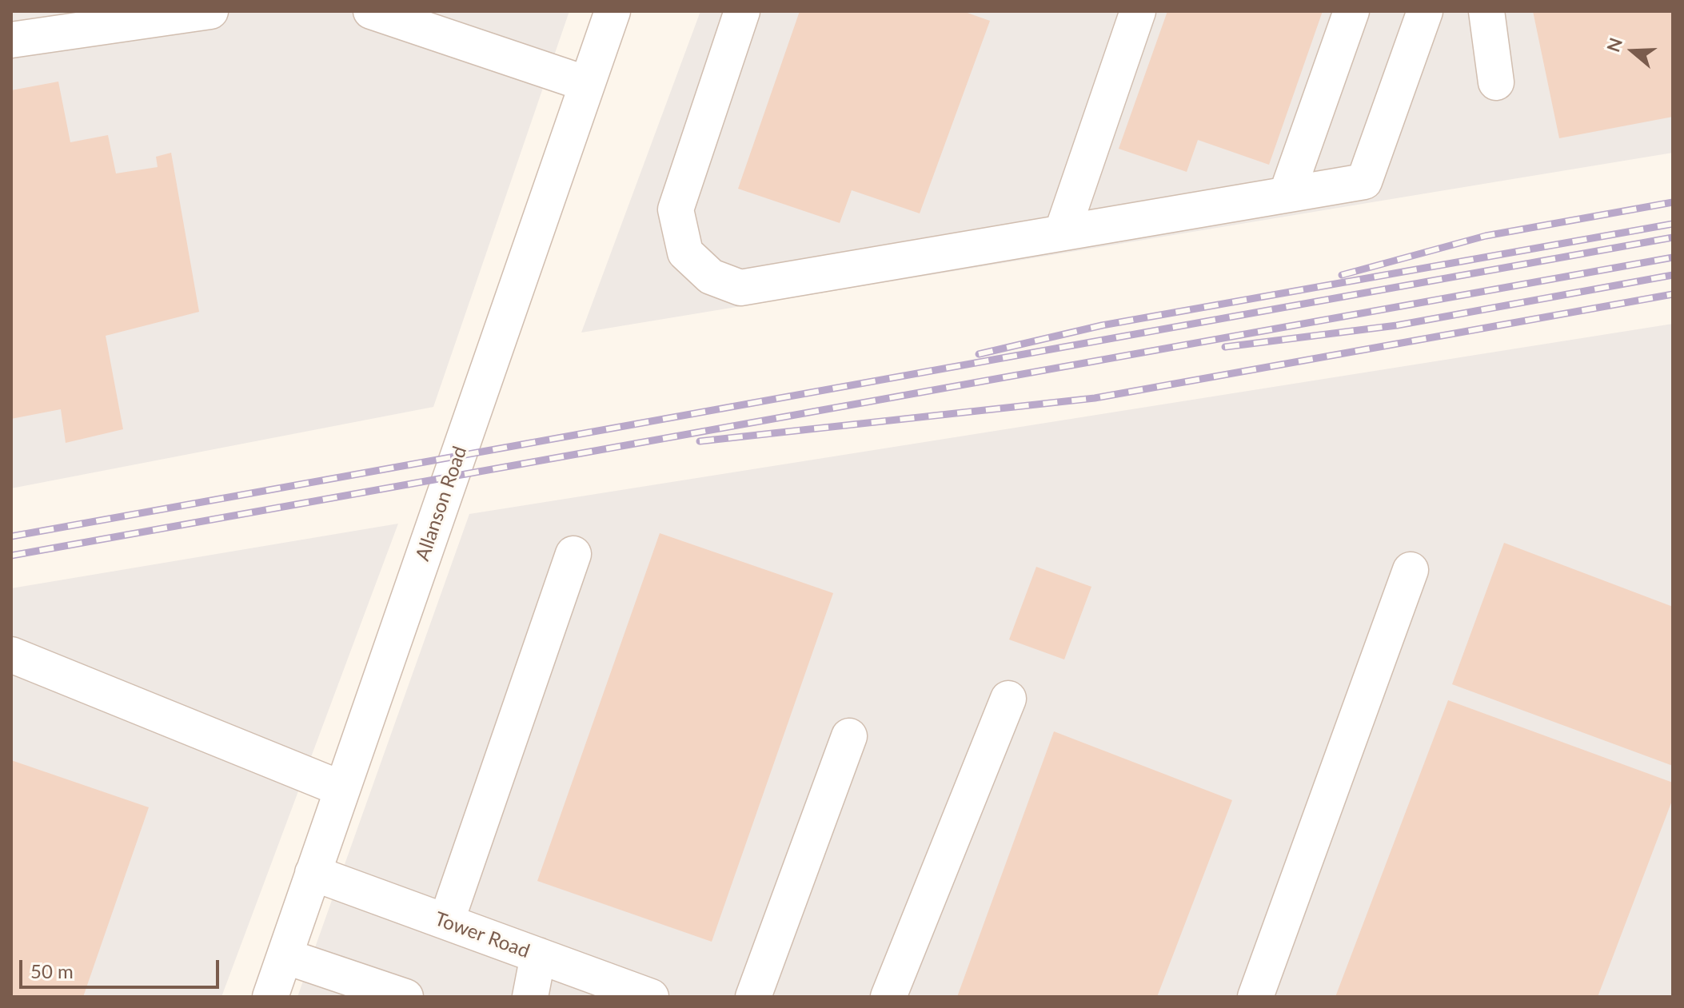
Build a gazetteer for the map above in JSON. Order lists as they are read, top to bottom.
{
  "streets": {
    "street": ["Allanson Road", "Tower Road"]
  },
  "crossings": [
    ["Allanson Road", "Tower Road"]
  ],
  "scale_bar": "50 m",
  "north": "left"
}
